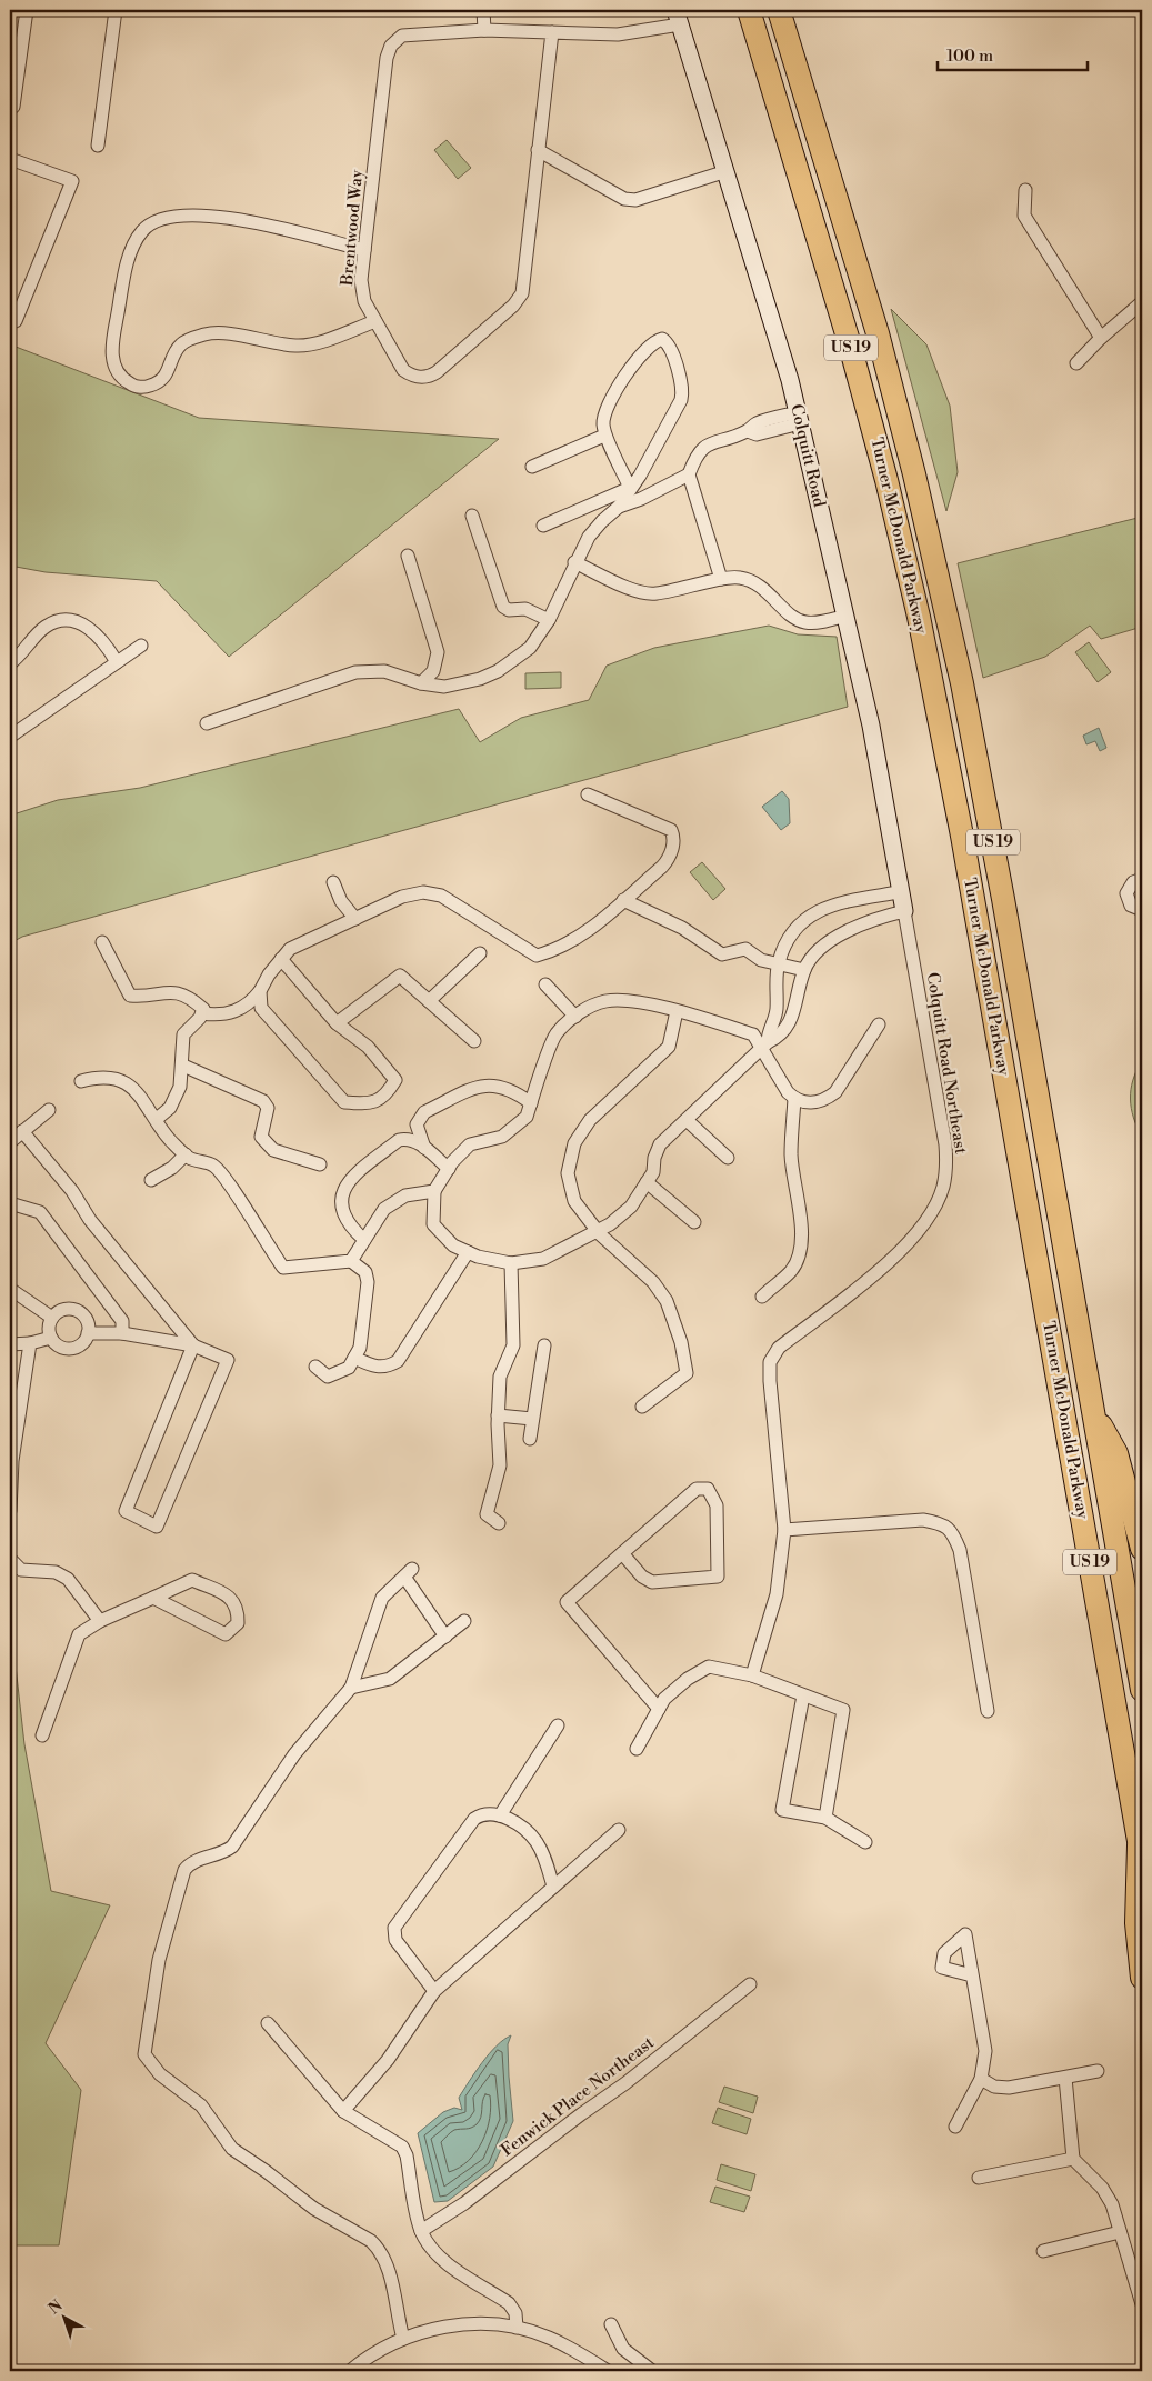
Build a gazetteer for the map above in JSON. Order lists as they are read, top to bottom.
{
  "streets": {
    "highway": ["US 19", "Turner McDonald Parkway"],
    "street": [
      "Brentwood Way",
      "Colquitt Road",
      "Colquitt Road Northeast",
      "Fenwick Place Northeast"
    ]
  },
  "crossings": [
    ["Brentwood Way", "Colquitt Road"],
    ["Colquitt Road", "Colquitt Road Northeast"]
  ],
  "scale_bar": "100 m",
  "north": "top left"
}
